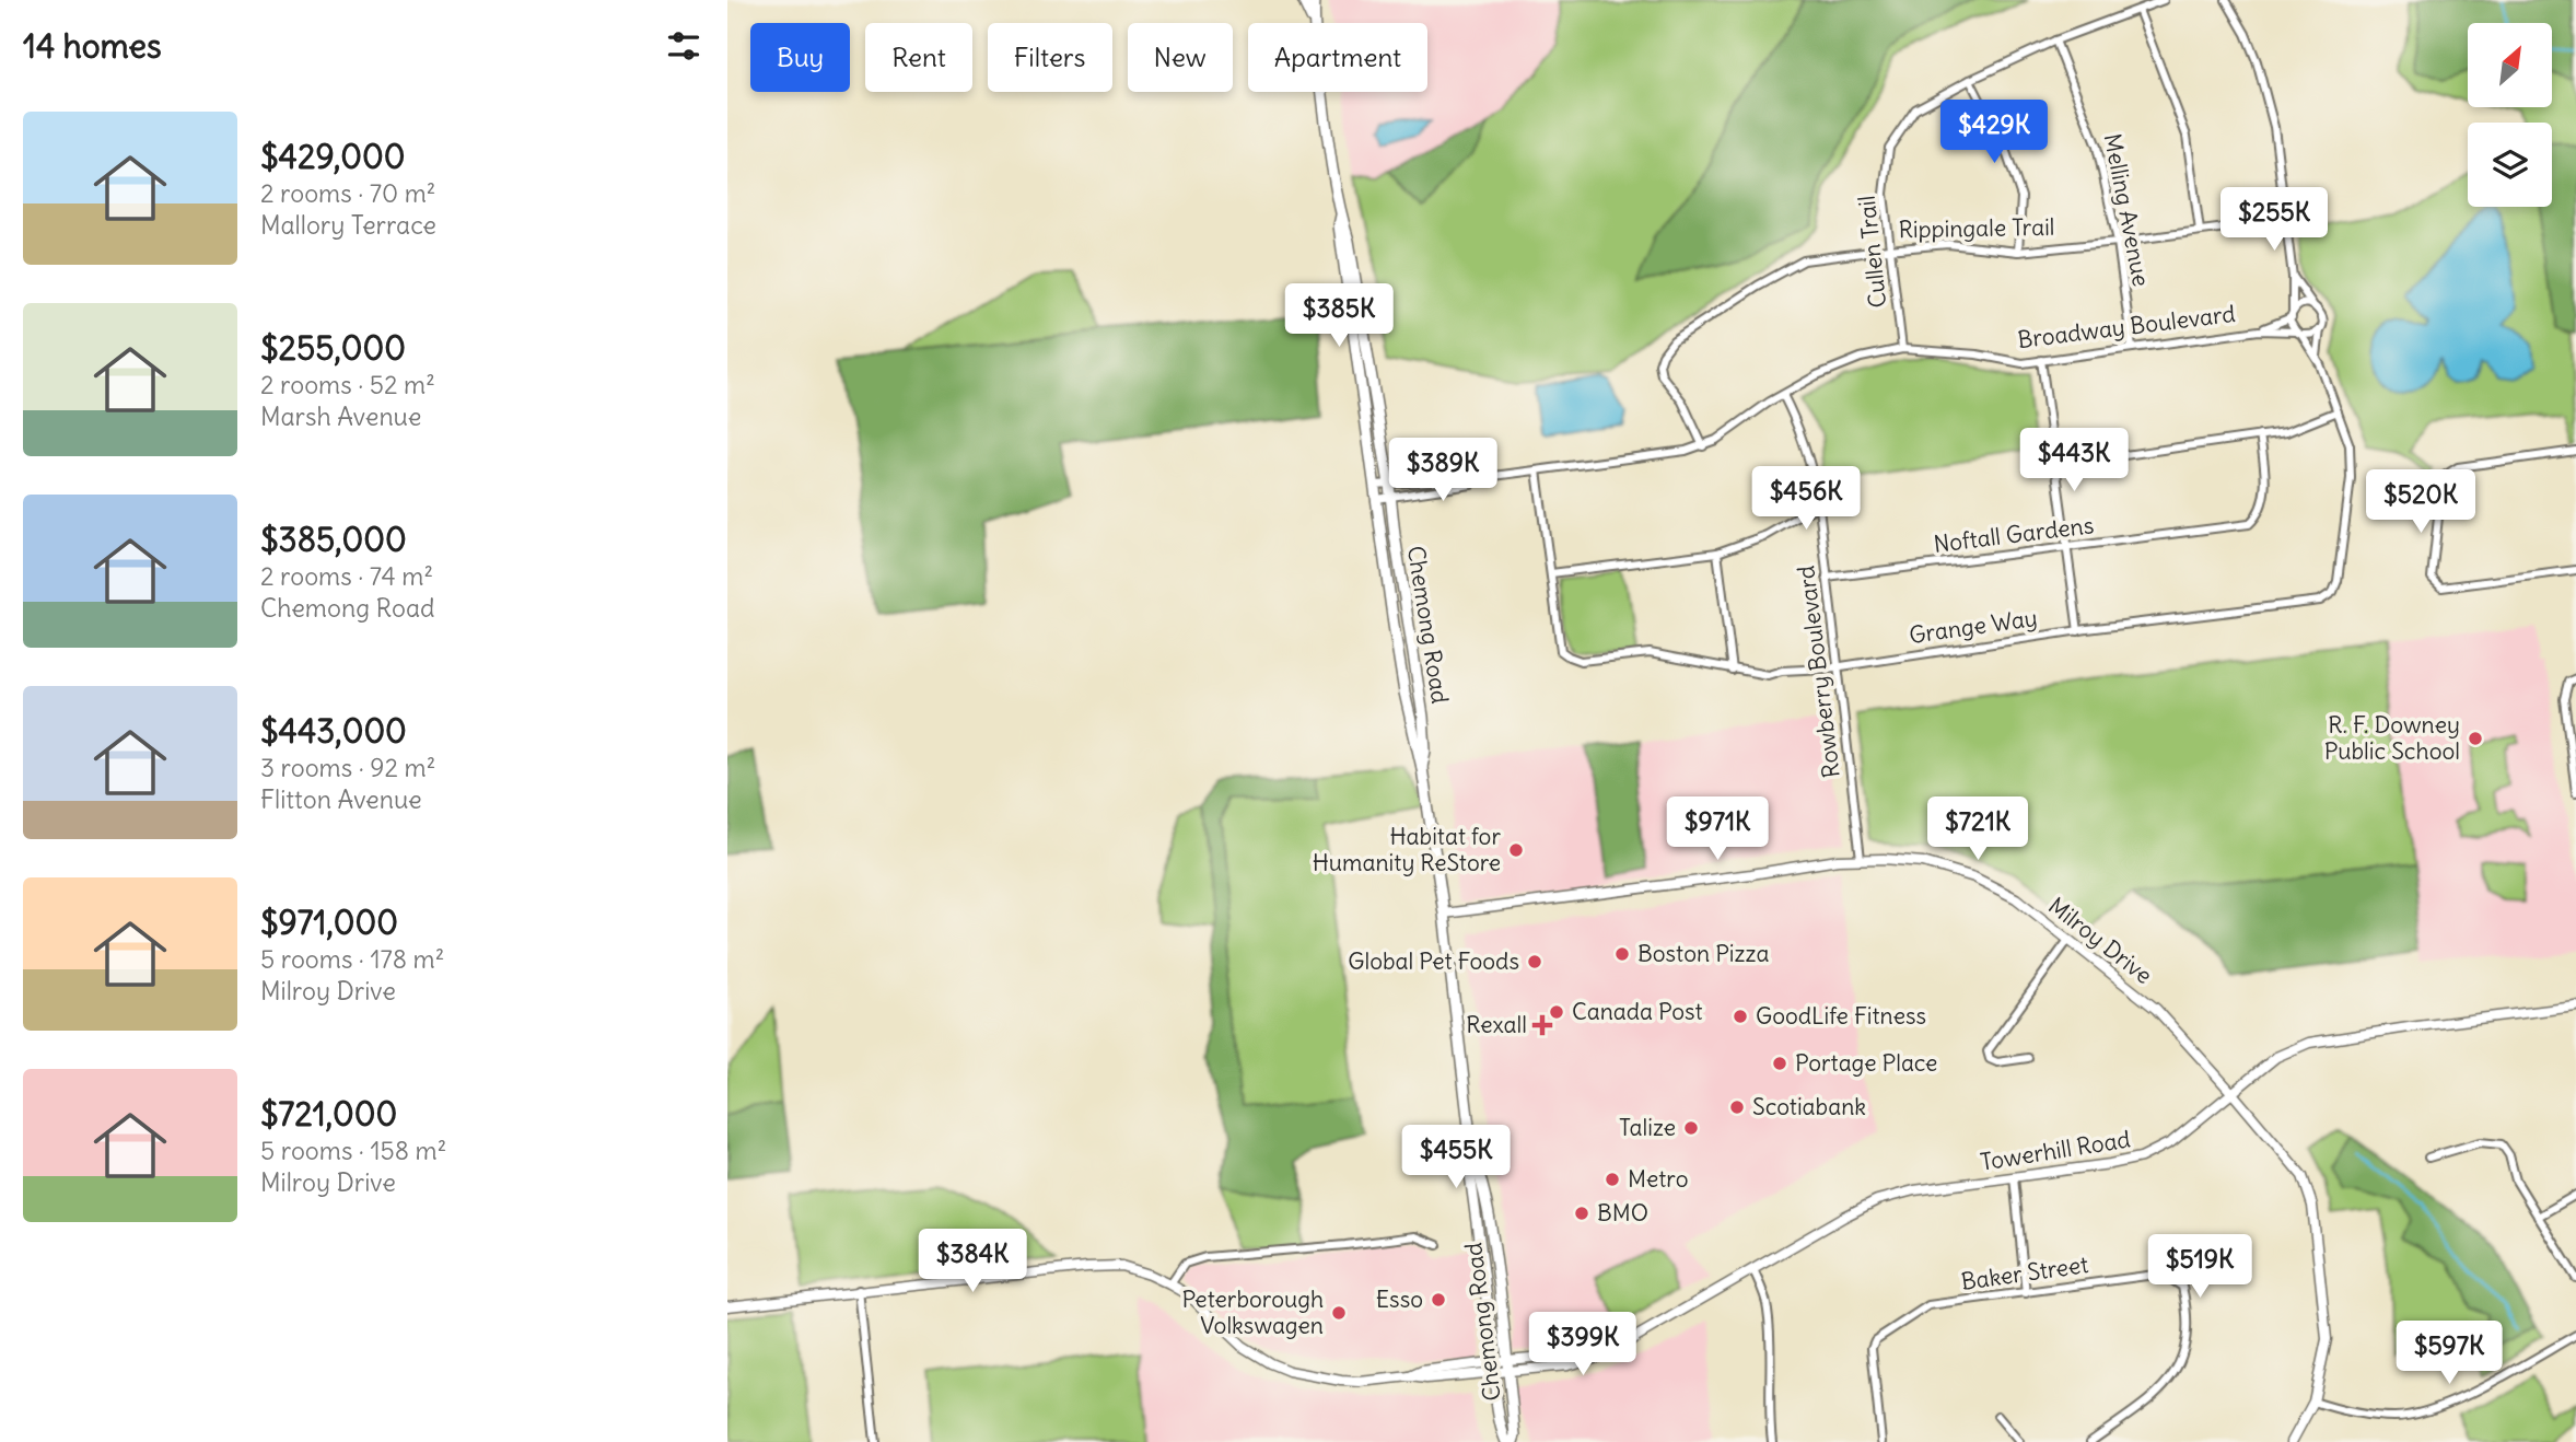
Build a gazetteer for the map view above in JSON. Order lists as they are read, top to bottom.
{
  "streets": {
    "main road": ["Chemong Road"],
    "street": [
      "Melling Avenue",
      "Rippingale Trail",
      "Cullen Trail",
      "Broadway Boulevard",
      "Noftall Gardens",
      "Grange Way",
      "Rowberry Boulevard",
      "Milroy Drive",
      "Towerhill Road",
      "Baker Street"
    ]
  },
  "crossings": [
    ["Melling Avenue", "Rippingale Trail"],
    ["Melling Avenue", "Cullen Trail"],
    ["Melling Avenue", "Broadway Boulevard"],
    ["Rippingale Trail", "Cullen Trail"],
    ["Rippingale Trail", "Broadway Boulevard"],
    ["Cullen Trail", "Broadway Boulevard"],
    ["Broadway Boulevard", "Chemong Road"],
    ["Broadway Boulevard", "Grange Way"],
    ["Broadway Boulevard", "Rowberry Boulevard"],
    ["Noftall Gardens", "Rowberry Boulevard"],
    ["Chemong Road", "Milroy Drive"],
    ["Chemong Road", "Towerhill Road"],
    ["Grange Way", "Rowberry Boulevard"],
    ["Rowberry Boulevard", "Milroy Drive"],
    ["Milroy Drive", "Towerhill Road"]
  ],
  "places": {
    "other": [
      "R. F. Downey Public School",
      "Habitat for Humanity ReStore",
      "Boston Pizza",
      "Global Pet Foods",
      "Canada Post",
      "GoodLife Fitness",
      "Portage Place",
      "Scotiabank",
      "Talize",
      "Metro",
      "BMO",
      "Esso",
      "Peterborough Volkswagen"
    ],
    "health": ["Rexall"]
  },
  "north": "top right",
  "page": {
    "heading": "14 homes",
    "chip": [
      "Buy",
      "Rent",
      "Filters",
      "New",
      "Apartment"
    ],
    "list": [
      {
        "name": "$429,000",
        "note": "2 rooms · 70 m² · Mallory Terrace"
      },
      {
        "name": "$255,000",
        "note": "2 rooms · 52 m² · Marsh Avenue"
      },
      {
        "name": "$385,000",
        "note": "2 rooms · 74 m² · Chemong Road"
      },
      {
        "name": "$443,000",
        "note": "3 rooms · 92 m² · Flitton Avenue"
      },
      {
        "name": "$971,000",
        "note": "5 rooms · 178 m² · Milroy Drive"
      },
      {
        "name": "$721,000",
        "note": "5 rooms · 158 m² · Milroy Drive"
      }
    ],
    "price": [
      "$429K",
      "$255K",
      "$385K",
      "$443K",
      "$389K",
      "$456K",
      "$520K",
      "$971K",
      "$721K",
      "$455K",
      "$384K",
      "$519K",
      "$399K",
      "$597K"
    ]
  }
}
